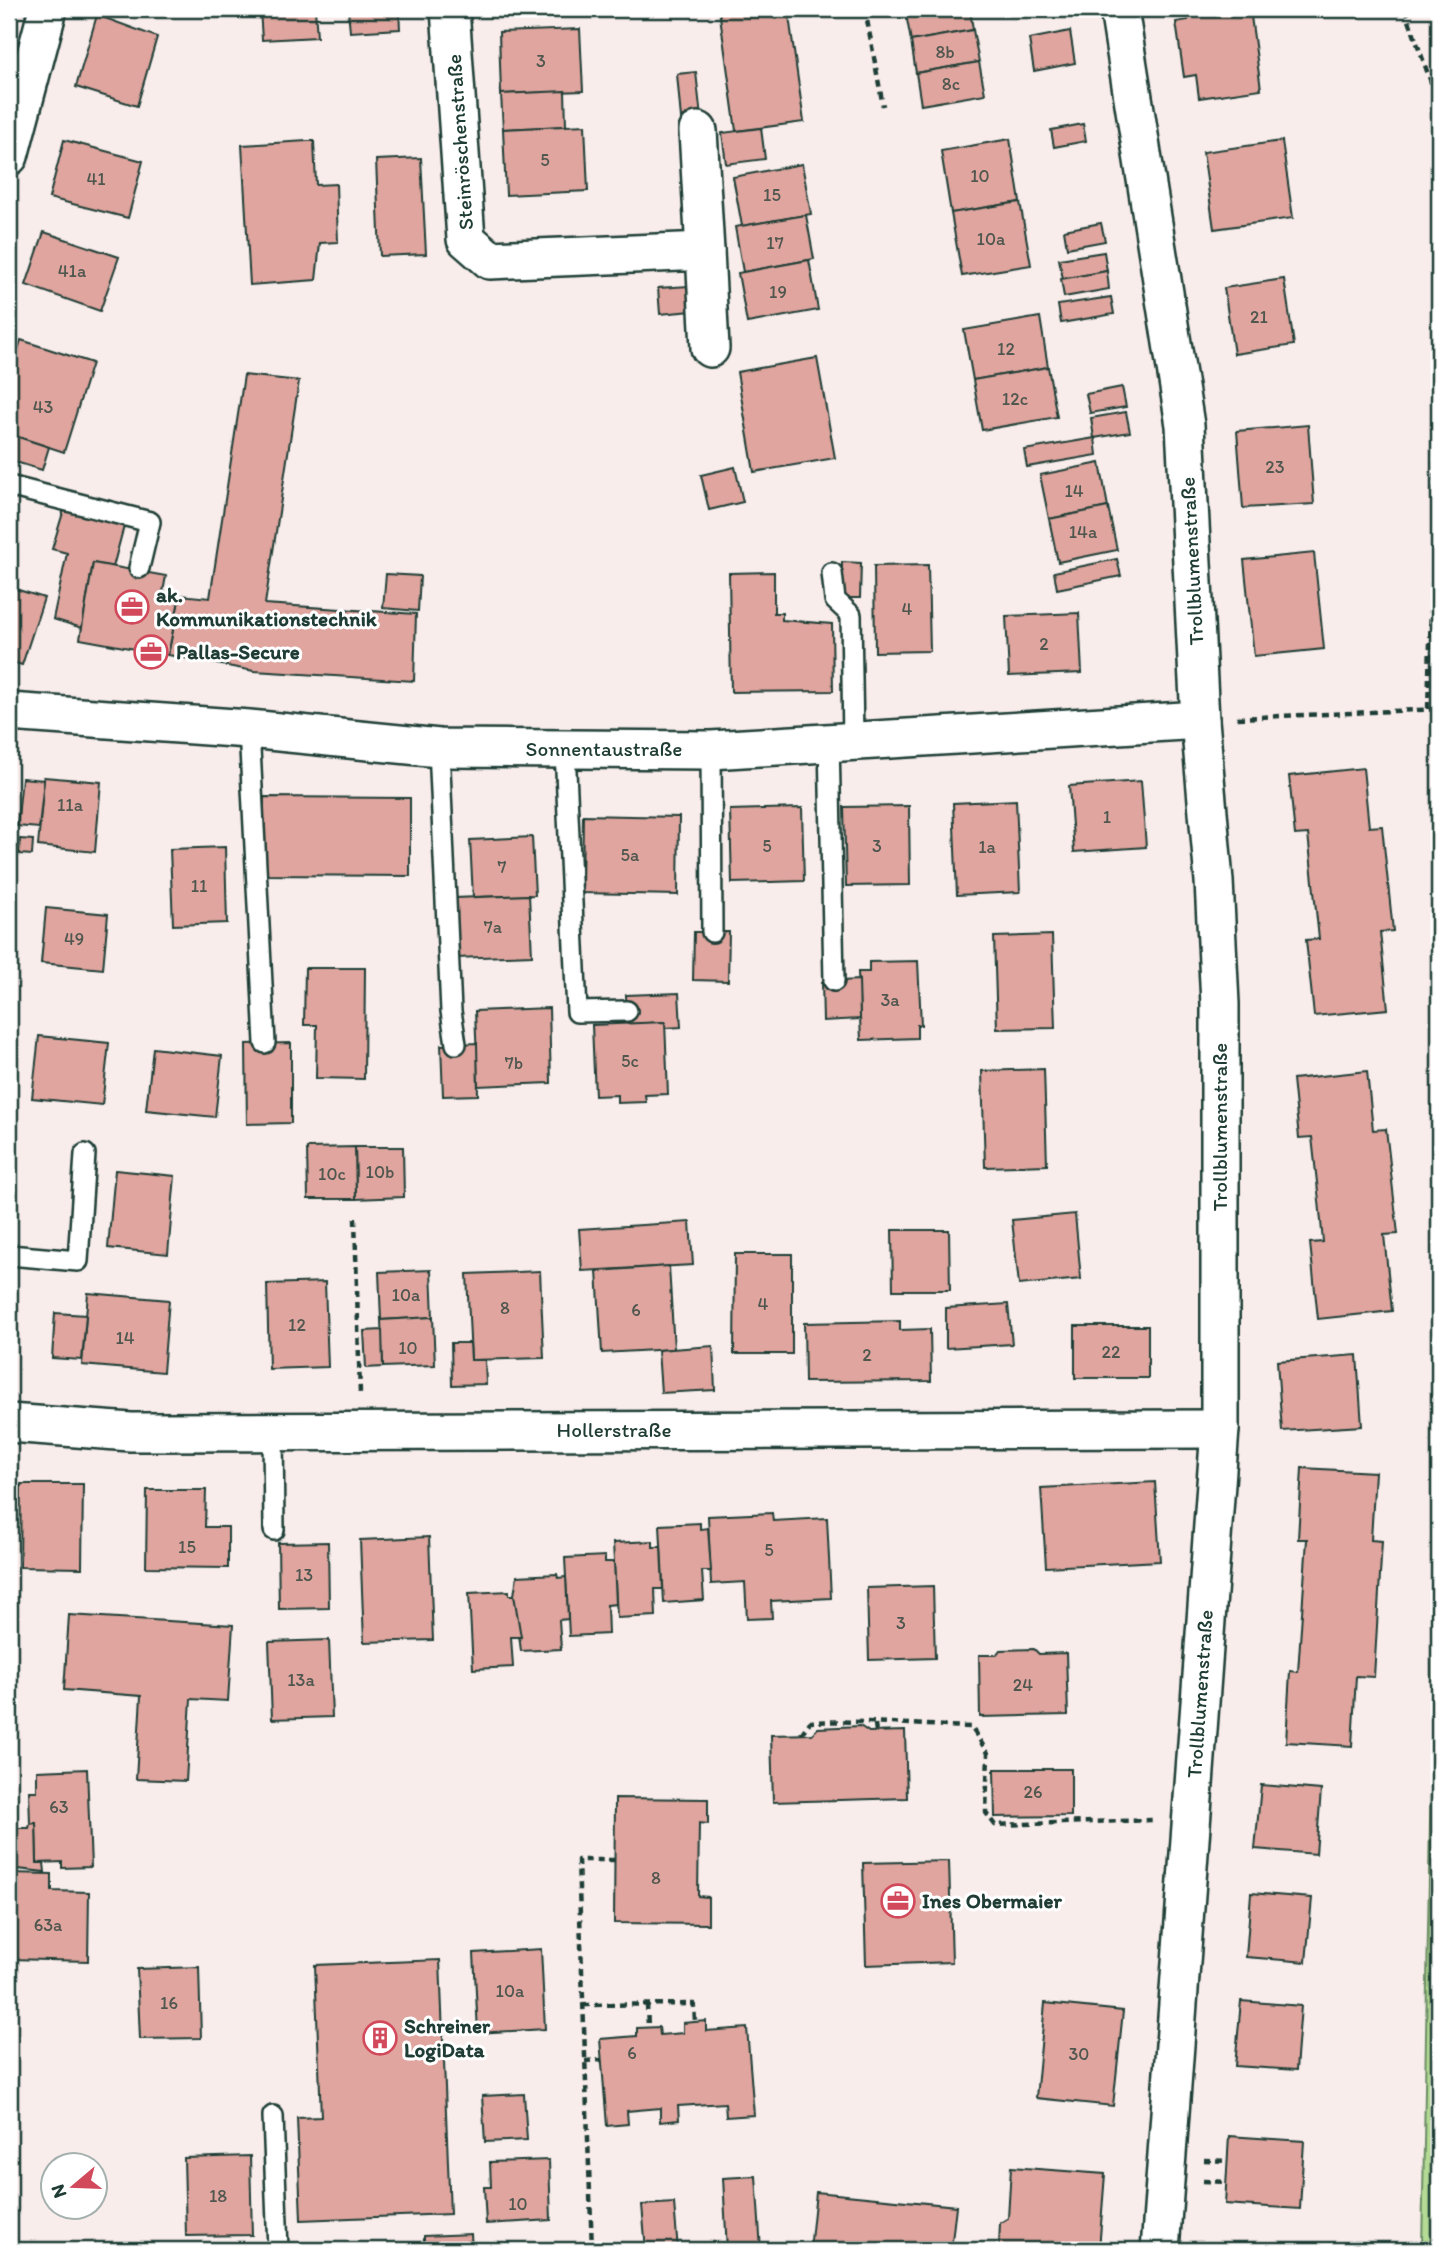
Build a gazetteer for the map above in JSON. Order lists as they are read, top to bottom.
{
  "streets": {
    "street": [
      "Steinröschenstraße",
      "Trollblumenstraße",
      "Sonnentaustraße",
      "Hollerstraße"
    ]
  },
  "crossings": [
    ["Trollblumenstraße", "Sonnentaustraße"],
    ["Trollblumenstraße", "Hollerstraße"]
  ],
  "places": {
    "office": ["ak. Kommunikationstechnik", "Pallas-Secure", "Ines Obermaier"],
    "building": ["Schreiner LogiData"]
  },
  "house_numbers": [
    "8b",
    "3",
    "8c",
    "5",
    "10",
    "41",
    "15",
    "10a",
    "17",
    "41a",
    "19",
    "21",
    "12",
    "12c",
    "43",
    "23",
    "14",
    "14a",
    "4",
    "2",
    "11a",
    "1",
    "5",
    "3",
    "1a",
    "5a",
    "7",
    "11",
    "7a",
    "49",
    "3a",
    "5c",
    "7b",
    "10b",
    "10c",
    "10a",
    "4",
    "8",
    "6",
    "12",
    "14",
    "10",
    "22",
    "2",
    "15",
    "5",
    "13",
    "3",
    "13a",
    "24",
    "26",
    "63",
    "8",
    "63a",
    "10a",
    "16",
    "6",
    "30",
    "18",
    "10"
  ],
  "north": "left"
}
